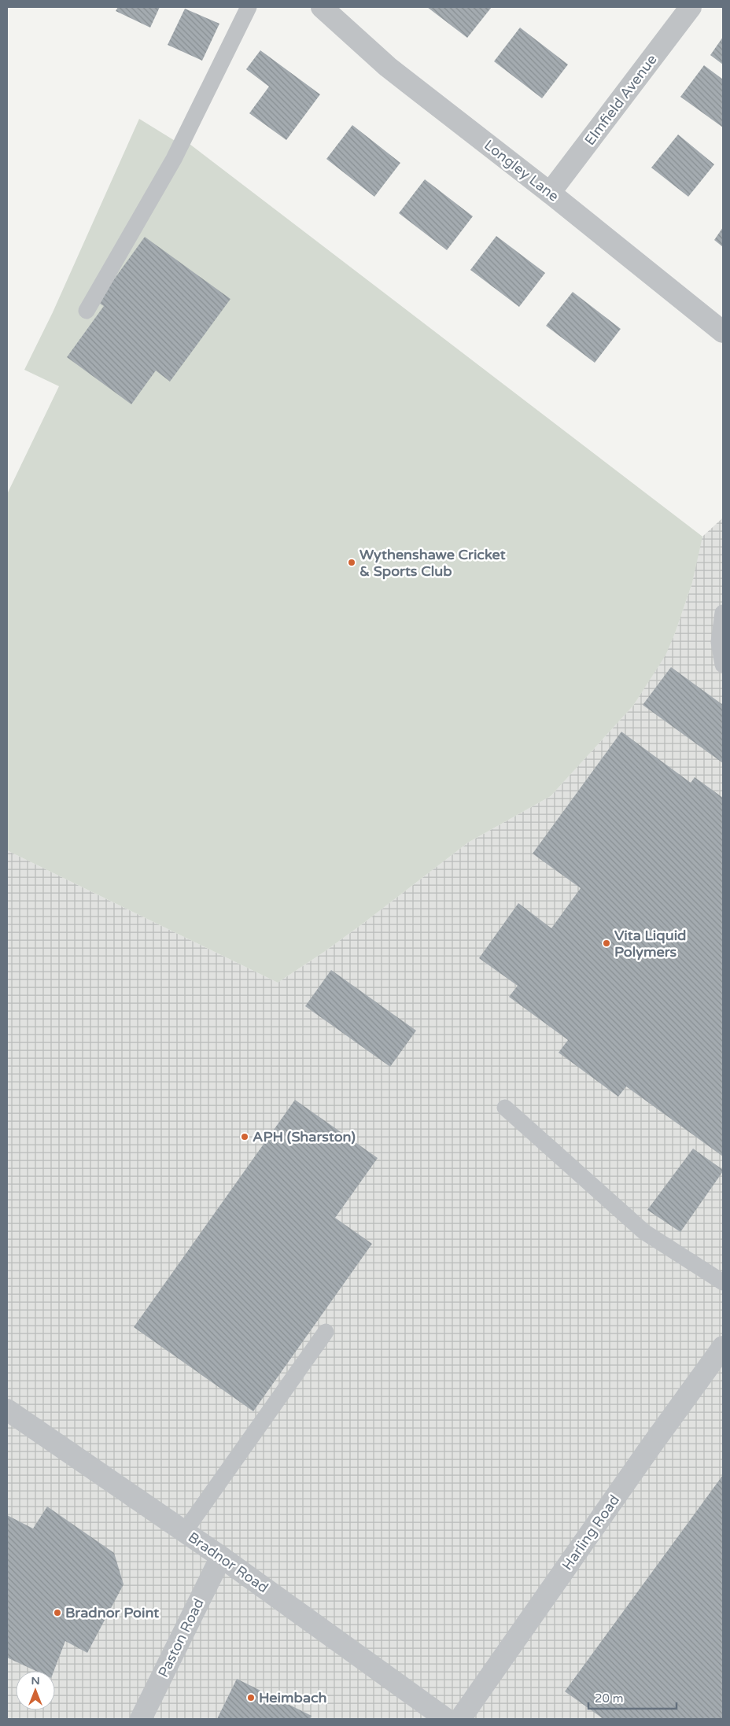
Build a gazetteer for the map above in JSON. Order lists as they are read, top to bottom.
{
  "streets": {
    "street": [
      "Elmfield Avenue",
      "Longley Lane",
      "Harling Road",
      "Bradnor Road",
      "Paston Road"
    ]
  },
  "crossings": [
    ["Elmfield Avenue", "Longley Lane"],
    ["Bradnor Road", "Paston Road"]
  ],
  "places": [
    "Wythenshawe Cricket & Sports Club",
    "Vita Liquid Polymers",
    "APH (Sharston)",
    "Bradnor Point",
    "Heimbach"
  ],
  "scale_bar": "20 m",
  "north": "top"
}
